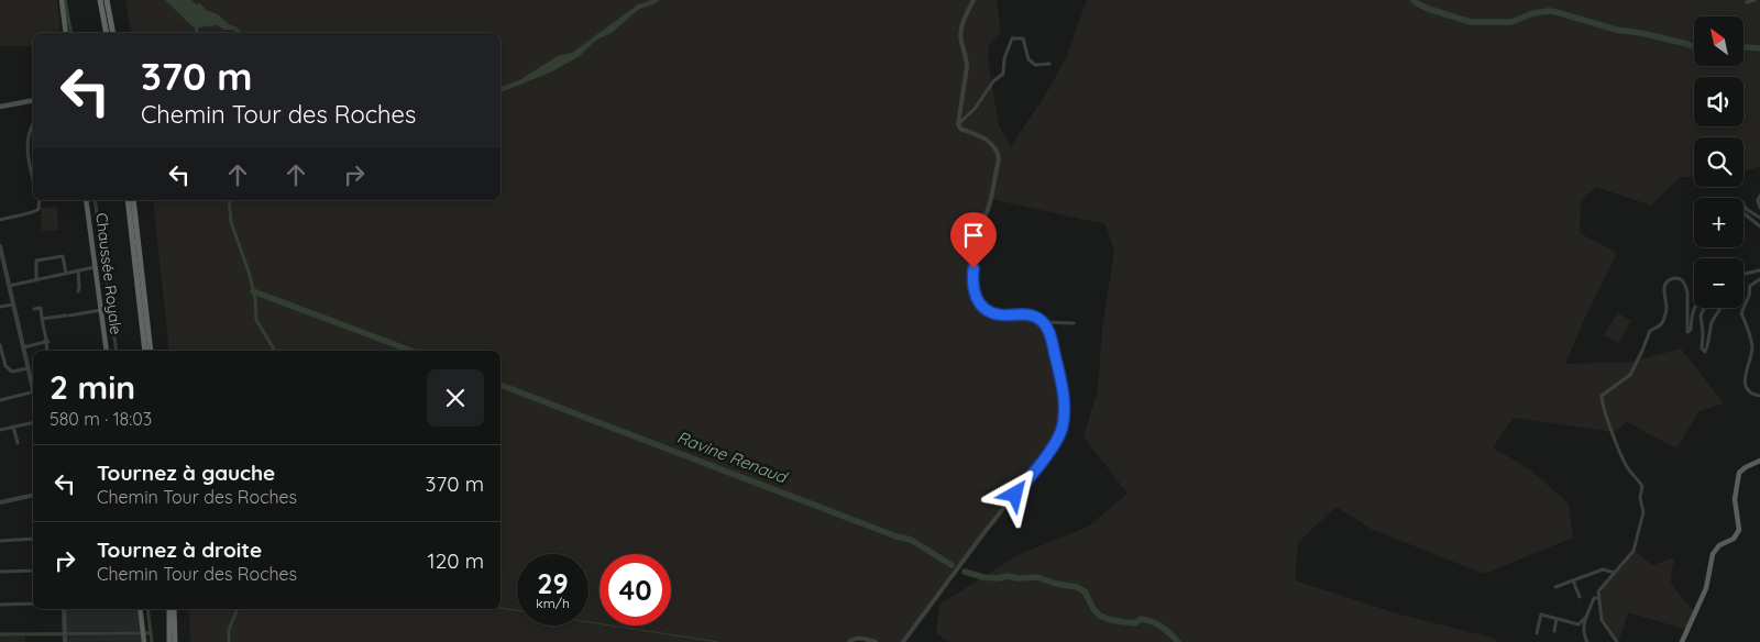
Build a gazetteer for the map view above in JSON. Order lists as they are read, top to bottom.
{
  "streets": {
    "main road": ["Chaussée Royale"]
  },
  "water": ["Ravine Renaud"],
  "north": "top left",
  "page": {
    "map_buttons": ["+", "−"],
    "turn": ["370 m", "Chemin Tour des Roches"],
    "heading": ["2 min", "580 m · 18:03"],
    "list": [
      {
        "name": "Tournez à gauche",
        "note": "Chemin Tour des Roches",
        "value": "370 m"
      },
      {
        "name": "Tournez à droite",
        "note": "Chemin Tour des Roches",
        "value": "120 m"
      }
    ],
    "speed": "29 km/h",
    "limit": "40"
  }
}
